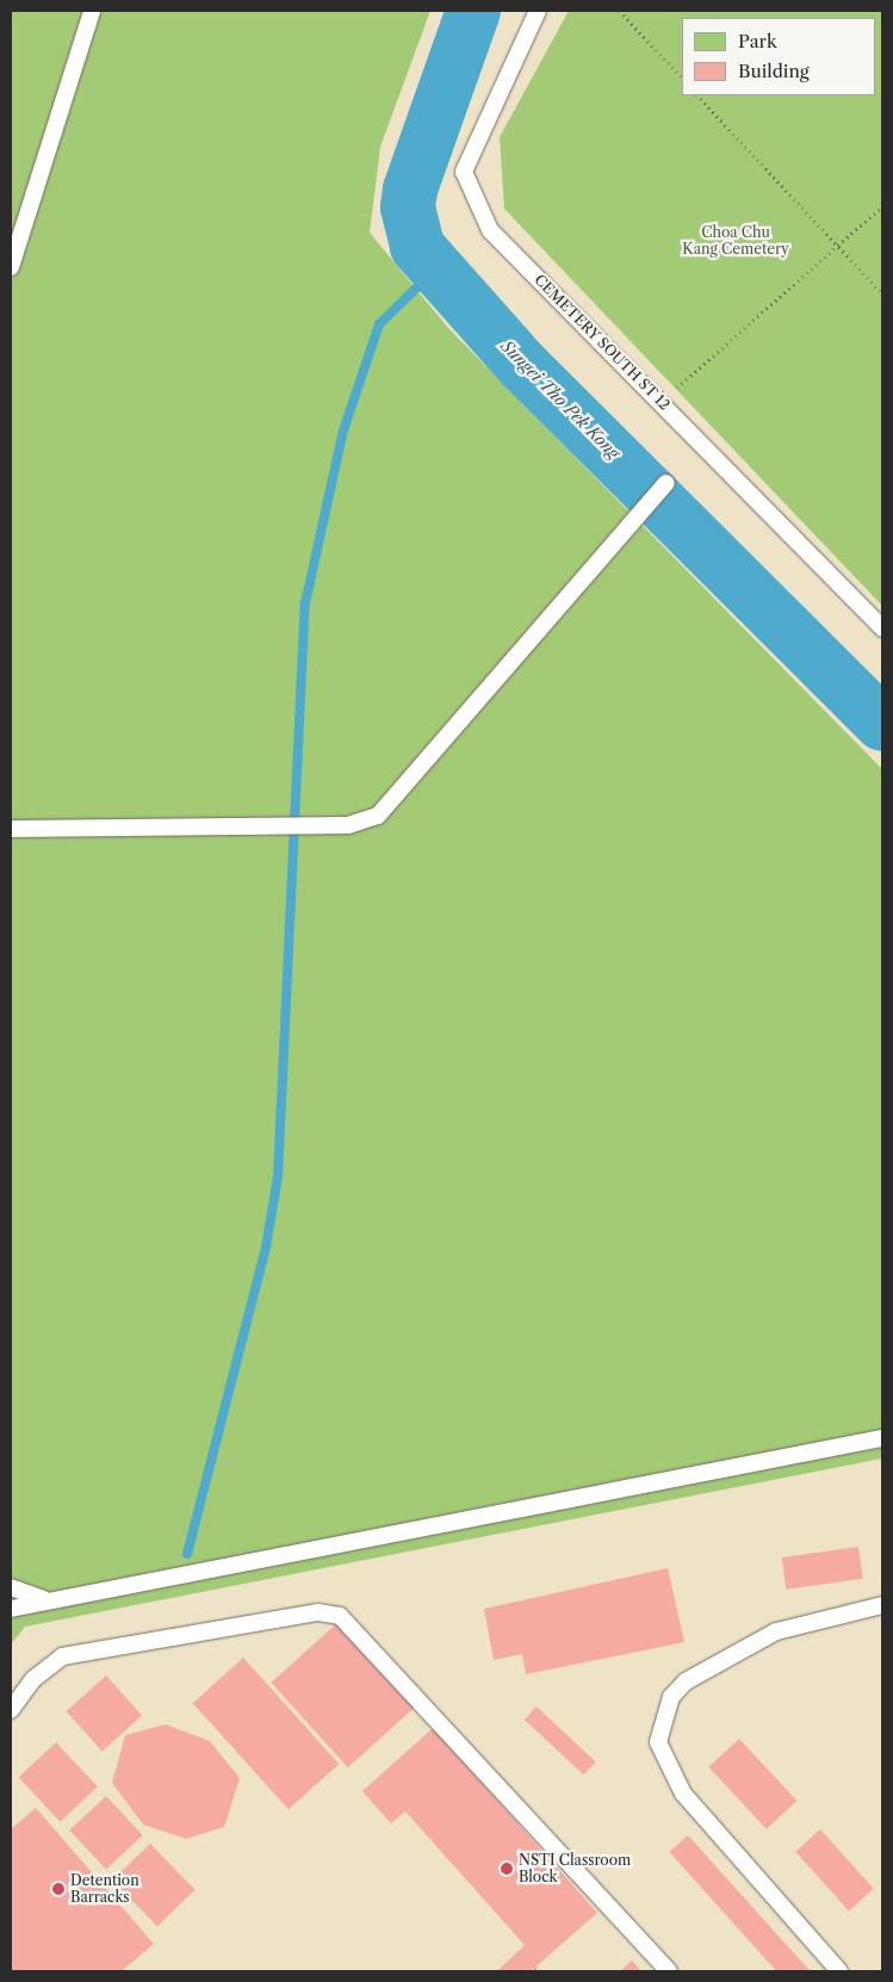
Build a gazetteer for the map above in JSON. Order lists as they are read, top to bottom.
{
  "streets": {
    "lane": ["CEMETERY SOUTH ST 12"]
  },
  "water": ["Sungei Tho Pek Kong"],
  "parks": ["Choa Chu Kang Cemetery"],
  "places": ["NSTI Classroom Block", "Detention Barracks"],
  "legend": ["Park", "Building"]
}
